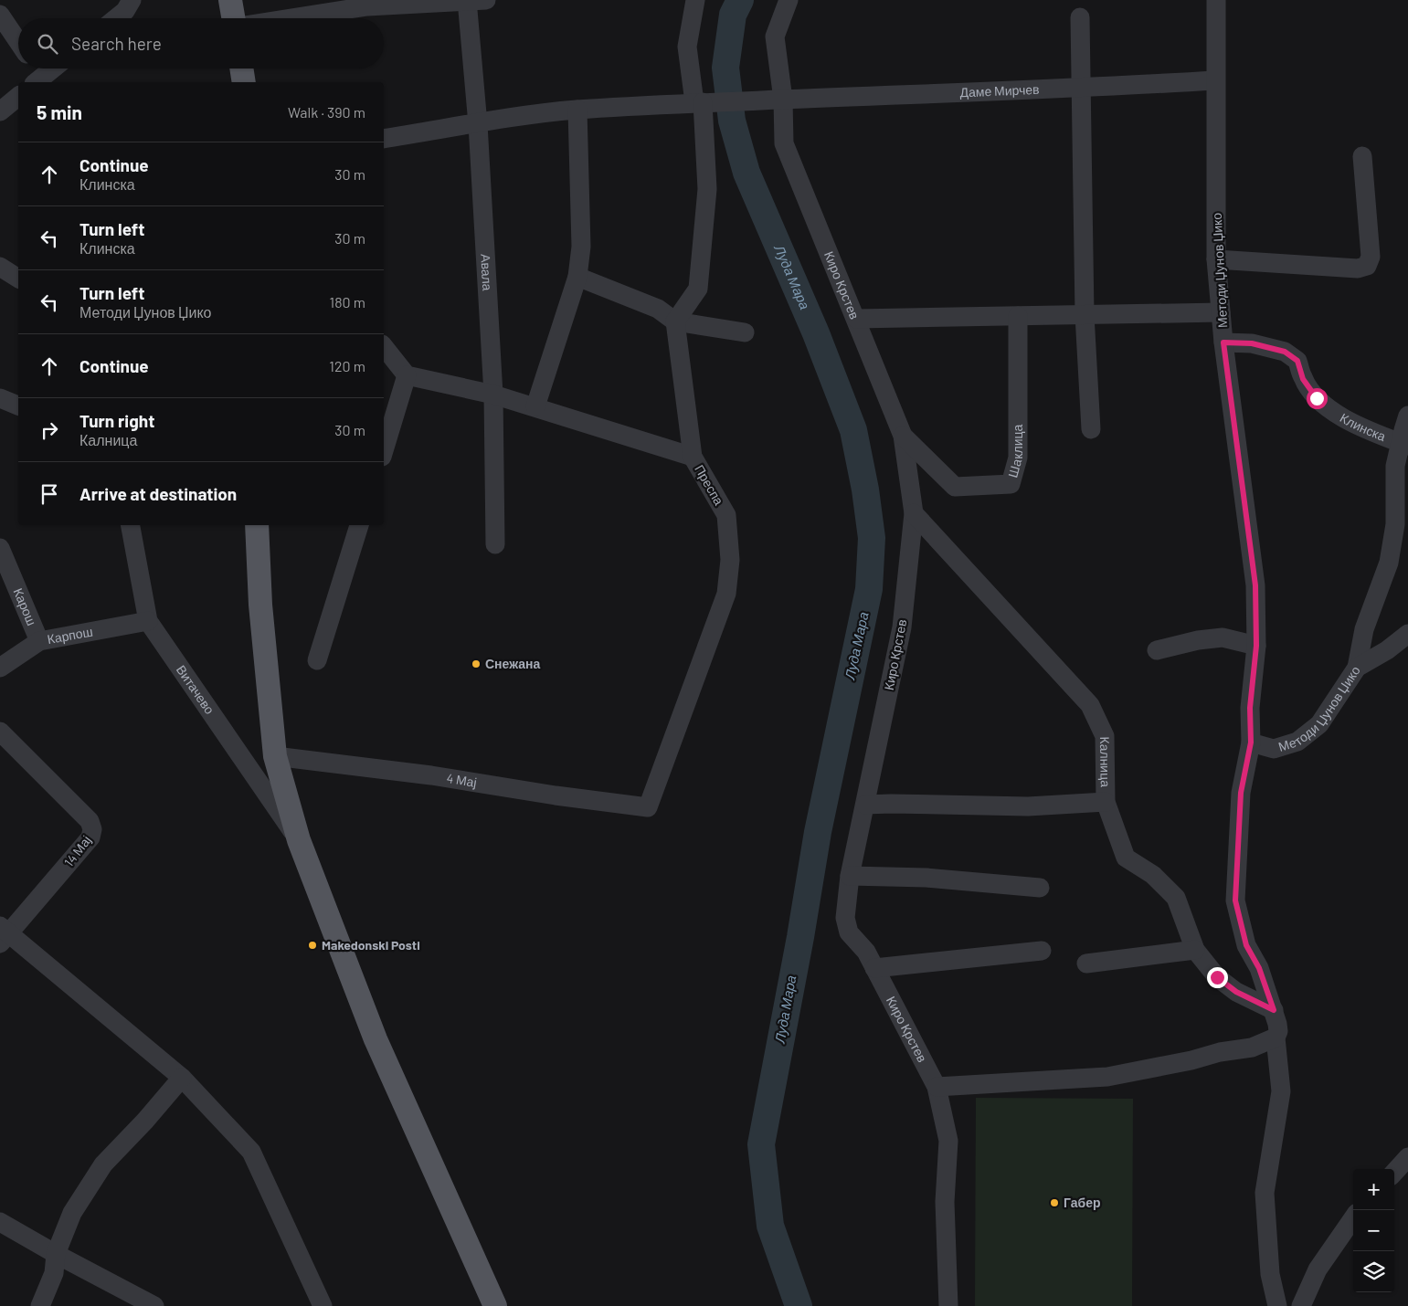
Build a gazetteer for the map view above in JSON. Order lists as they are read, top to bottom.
{
  "streets": {
    "street": [
      "Даме Мирчев",
      "Методи Џунов Џико",
      "Авала",
      "Киро Крстев",
      "Клинска",
      "Шаклица",
      "Преспа",
      "Карош",
      "Карпош",
      "Витачево",
      "Калница",
      "4 Мај",
      "14 Мај"
    ]
  },
  "crossings": [
    ["Даме Мирчев", "Методи Џунов Џико"],
    ["Даме Мирчев", "Авала"],
    ["Даме Мирчев", "Киро Крстев"],
    ["Методи Џунов Џико", "Клинска"],
    ["Киро Крстев", "Шаклица"],
    ["Киро Крстев", "Калница"],
    ["Преспа", "4 Мај"],
    ["Карош", "Карпош"],
    ["Карпош", "Витачево"]
  ],
  "water": ["Луда Мара"],
  "places": ["Снежана", "Makedonski Posti", "Габер"],
  "page": {
    "search": "Search here",
    "heading": ["5 min", "Walk · 390 m"],
    "list": [
      ["Continue", "Клинска", "30 m"],
      ["Turn left", "Клинска", "30 m"],
      ["Turn left", "Методи Џунов Џико", "180 m"],
      ["Continue", "120 m"],
      ["Turn right", "Калница", "30 m"],
      "Arrive at destination"
    ],
    "map_buttons": ["+", "−"]
  }
}
